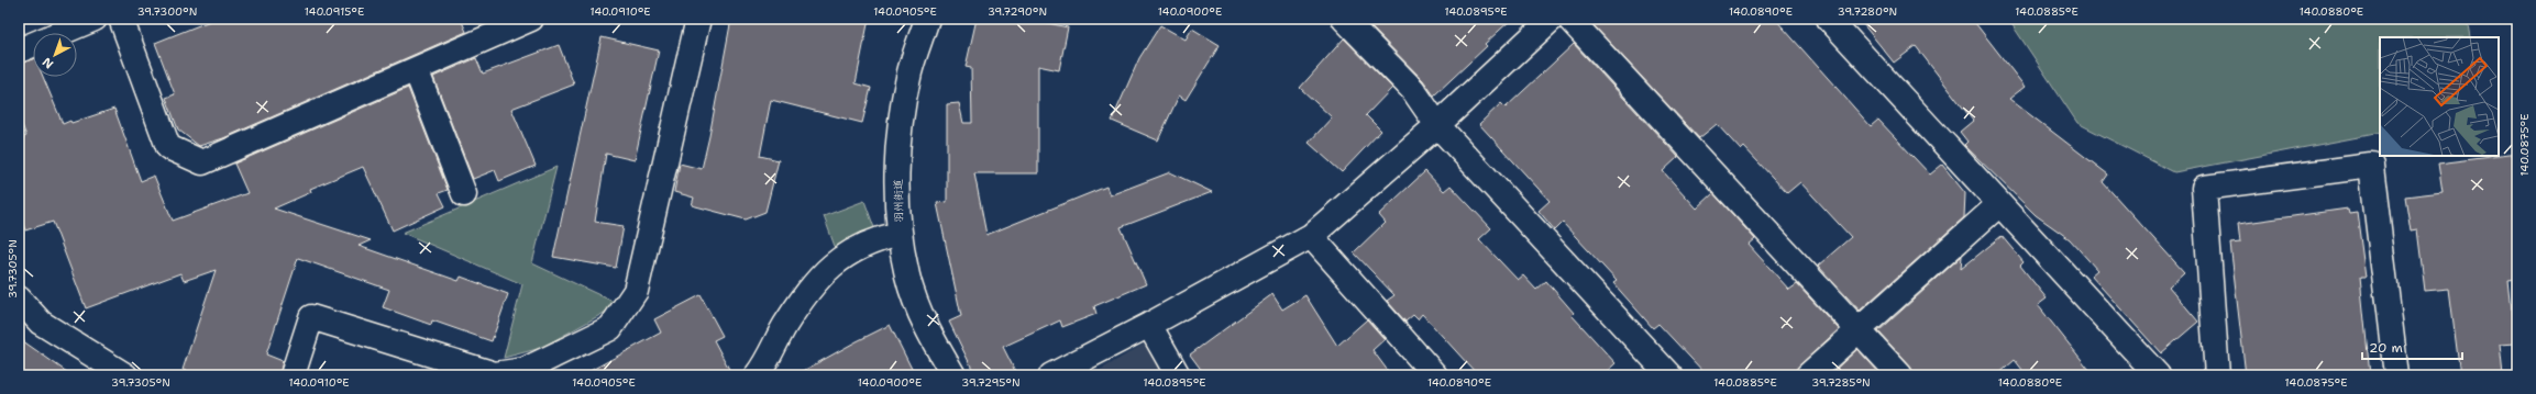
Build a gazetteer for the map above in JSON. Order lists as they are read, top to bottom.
{
  "streets": {
    "street": ["羽州街道"]
  },
  "scale_bar": "20 m",
  "north": "bottom left",
  "coordinates": [
    "39.7300°N",
    "140.0915°E",
    "140.0910°E",
    "140.0905°E",
    "39.7290°N",
    "140.0900°E",
    "140.0895°E",
    "140.0890°E",
    "39.7280°N",
    "140.0885°E",
    "140.0880°E",
    "140.0875°E",
    "39.7305°N",
    "39.7295°N",
    "39.7285°N"
  ]
}
